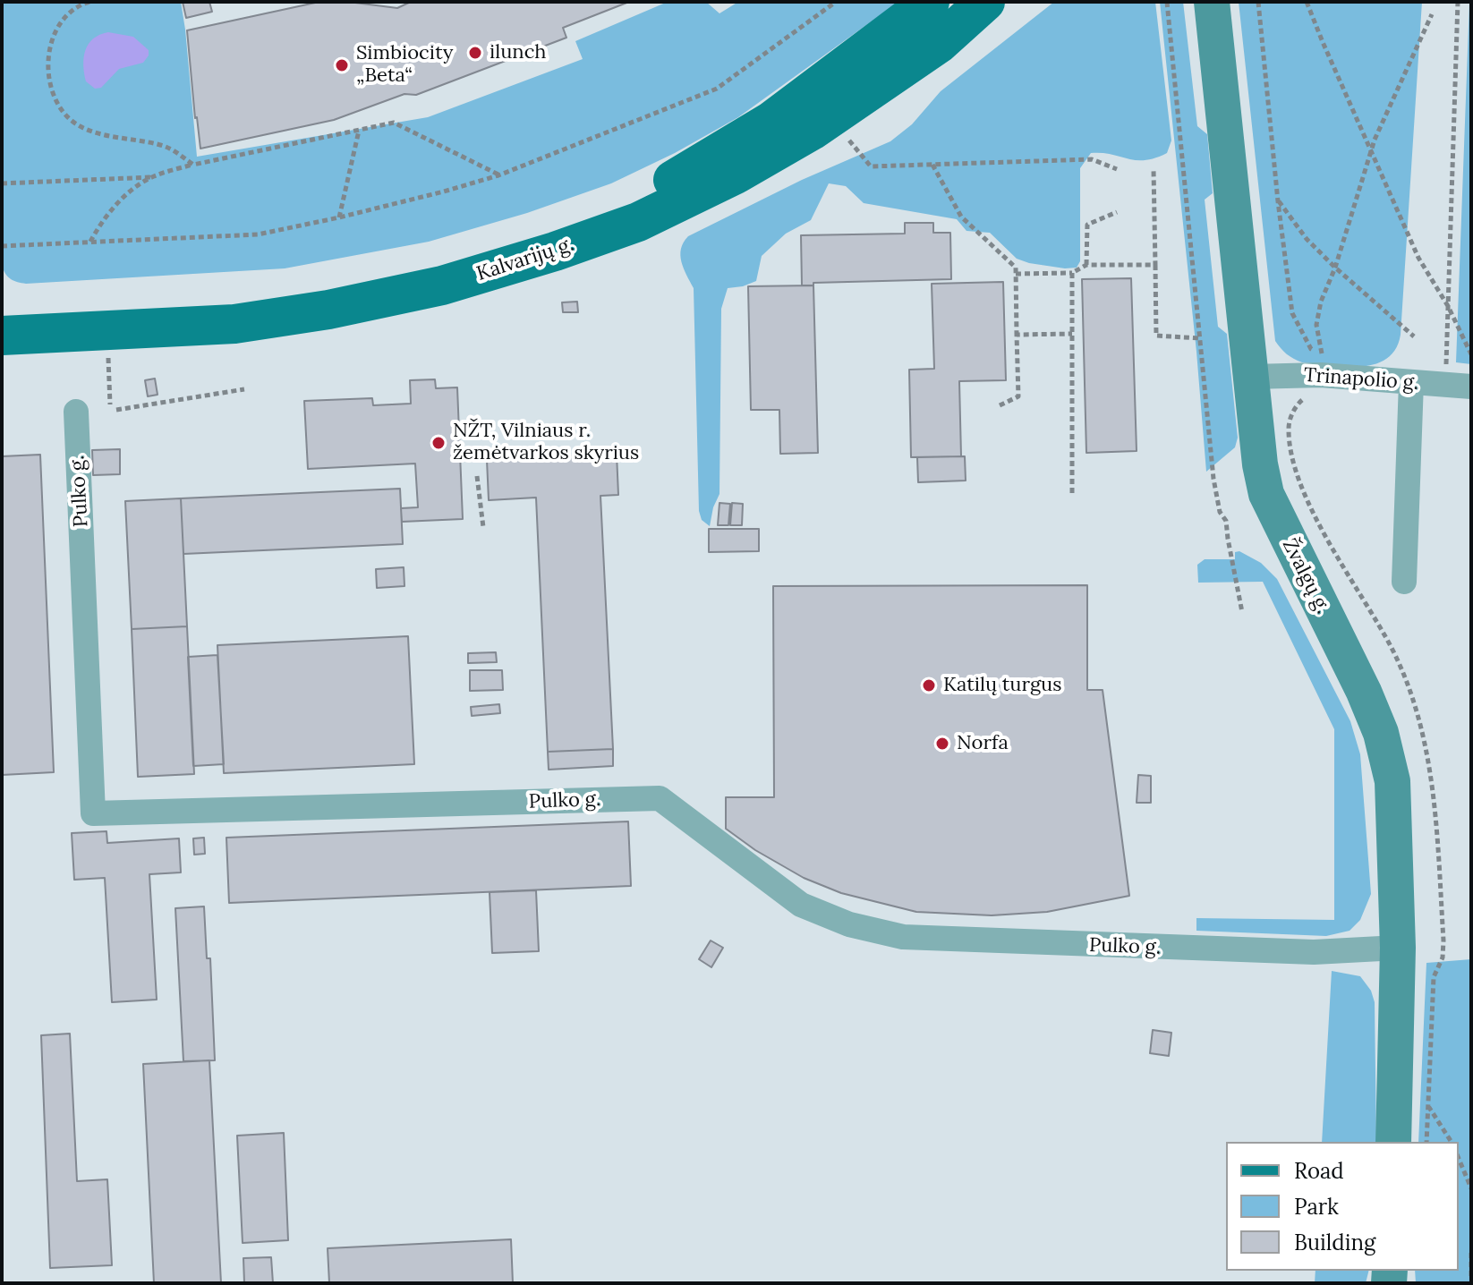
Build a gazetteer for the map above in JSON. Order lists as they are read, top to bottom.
{
  "streets": {
    "main road": ["Kalvarijų g.", "Žvalgų g."],
    "street": ["Trinapolio g.", "Pulko g."]
  },
  "crossings": [
    ["Trinapolio g.", "Žvalgų g."],
    ["Pulko g.", "Žvalgų g."]
  ],
  "places": [
    "ilunch",
    "Simbiocity „Beta“",
    "NŽT, Vilniaus r. žemėtvarkos skyrius",
    "Katilų turgus",
    "Norfa"
  ],
  "legend": ["Road", "Park", "Building"]
}
